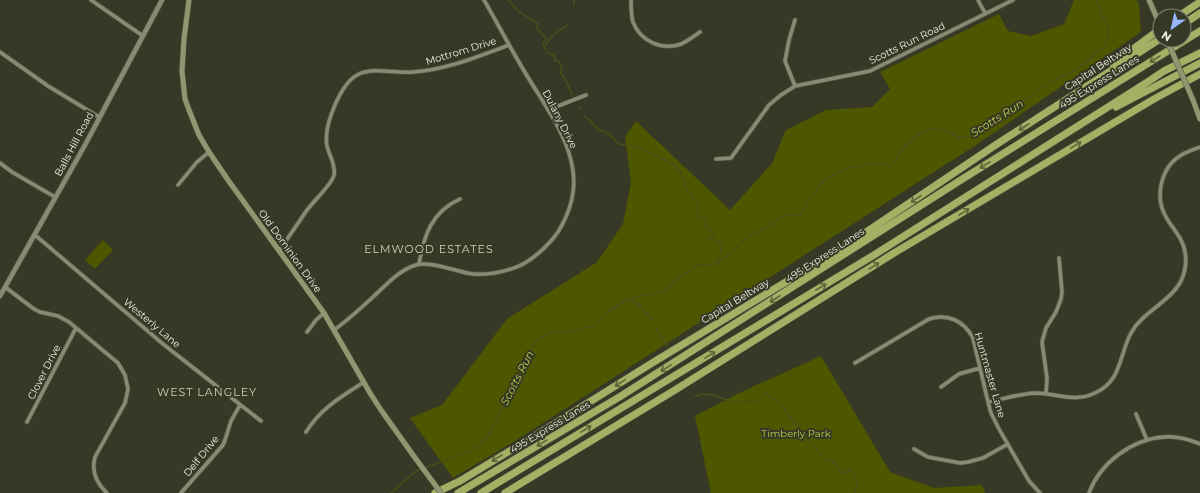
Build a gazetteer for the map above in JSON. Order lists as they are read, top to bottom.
{
  "streets": {
    "highway": ["Capital Beltway", "495 Express Lanes"],
    "main road": ["Old Dominion Drive"],
    "street": [
      "Scotts Run Road",
      "Mottrom Drive",
      "Dulany Drive",
      "Balls Hill Road",
      "Westerly Lane",
      "Clover Drive",
      "Huntmaster Lane",
      "Delf Drive"
    ]
  },
  "crossings": [
    ["Mottrom Drive", "Dulany Drive"],
    ["Mottrom Drive", "Old Dominion Drive"],
    ["Balls Hill Road", "Westerly Lane"],
    ["Westerly Lane", "Delf Drive"]
  ],
  "districts": ["ELMWOOD ESTATES", "WEST LANGLEY"],
  "water": ["Scotts Run"],
  "parks": ["Timberly Park"],
  "north": "bottom left"
}
